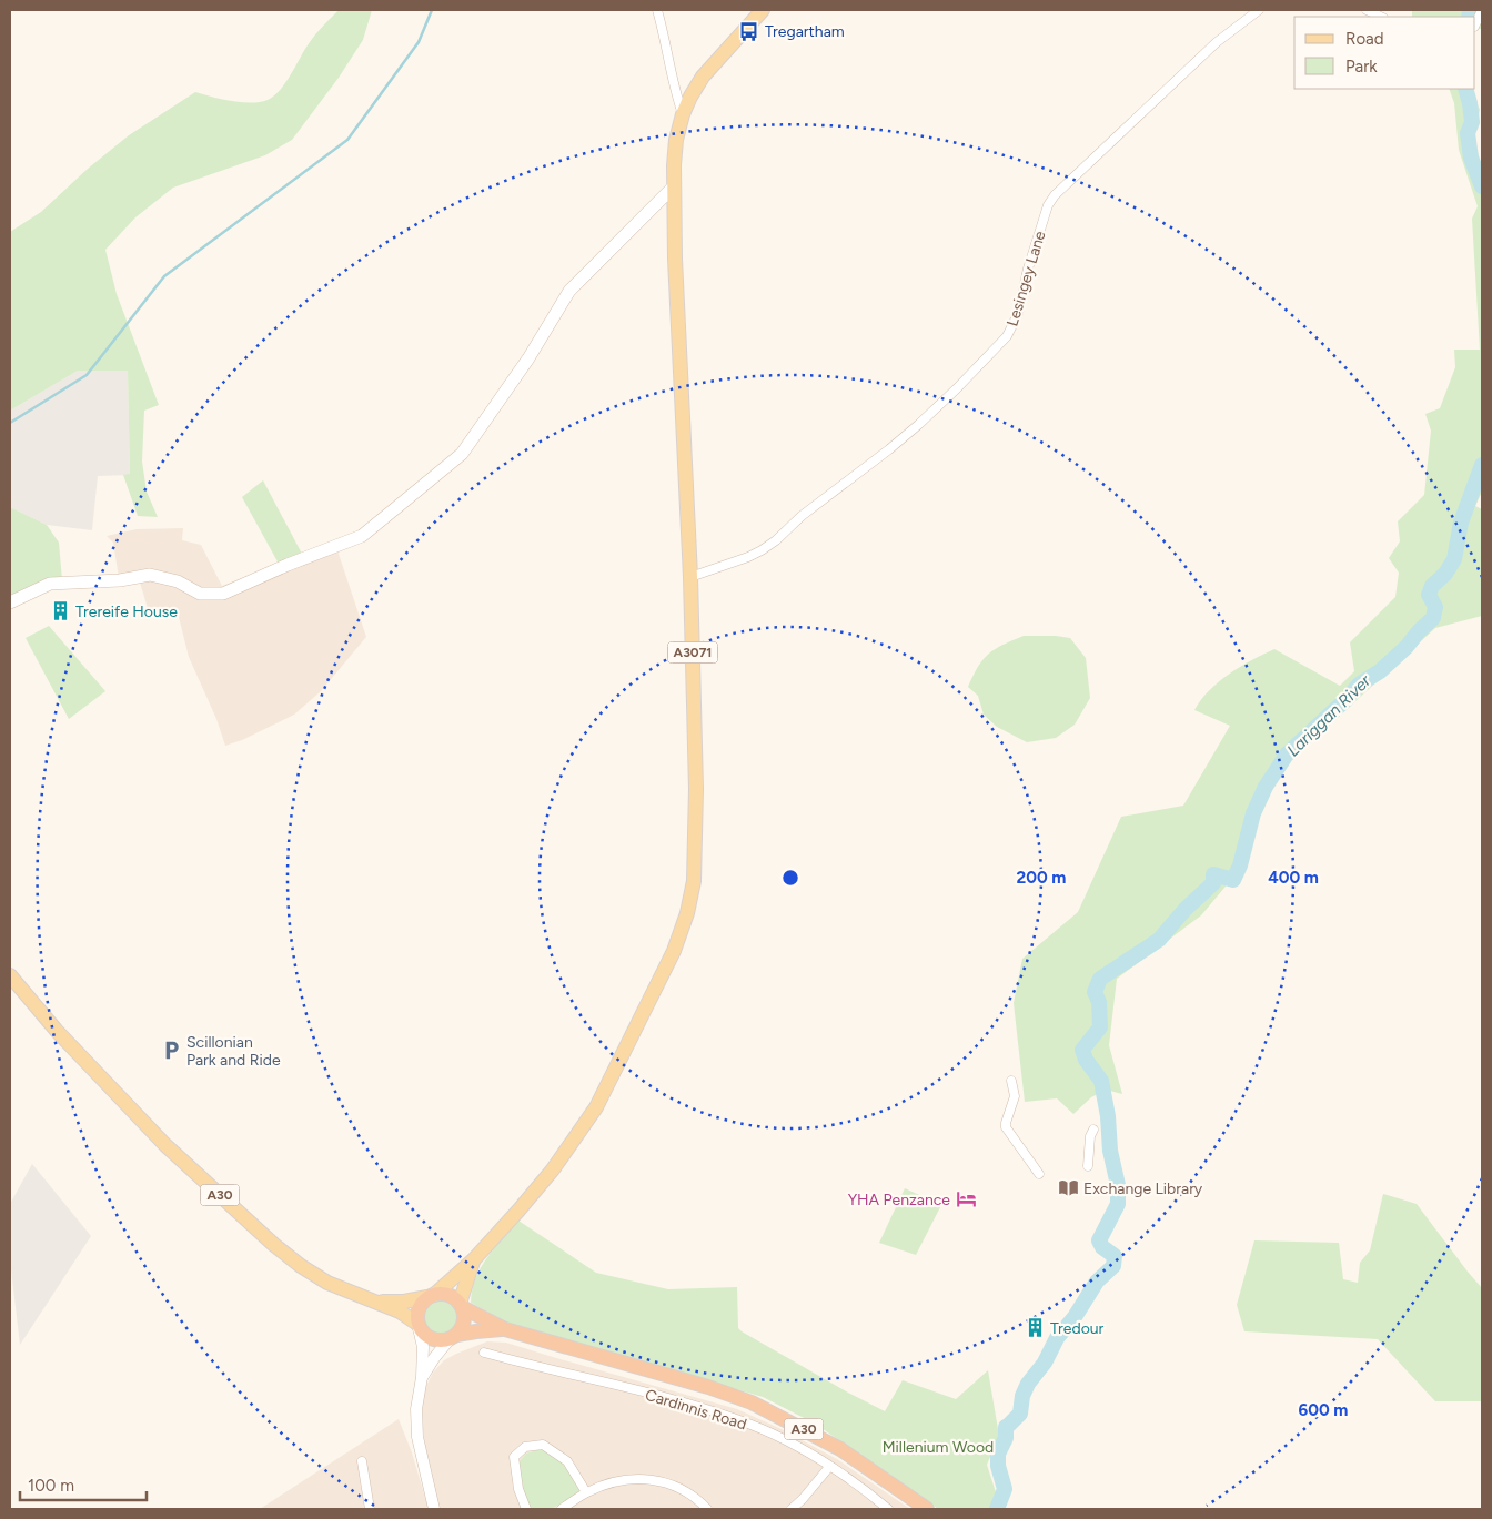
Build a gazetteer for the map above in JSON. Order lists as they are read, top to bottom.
{
  "streets": {
    "highway": ["A30"],
    "main road": ["A3071"],
    "street": ["Lesingey Lane", "Cardinnis Road"]
  },
  "crossings": [
    ["Lesingey Lane", "A3071"],
    ["A3071", "A30"]
  ],
  "water": ["Lariggan River"],
  "parks": ["Millenium Wood"],
  "places": {
    "bus stop": ["Tregartham"],
    "building": ["Trereife House", "Tredour"],
    "parking": ["Scillonian Park and Ride"],
    "library": ["Exchange Library"],
    "hotel": ["YHA Penzance"]
  },
  "legend": ["Road", "Park"],
  "scale_bar": "100 m",
  "rings": ["200 m", "400 m", "600 m"]
}
